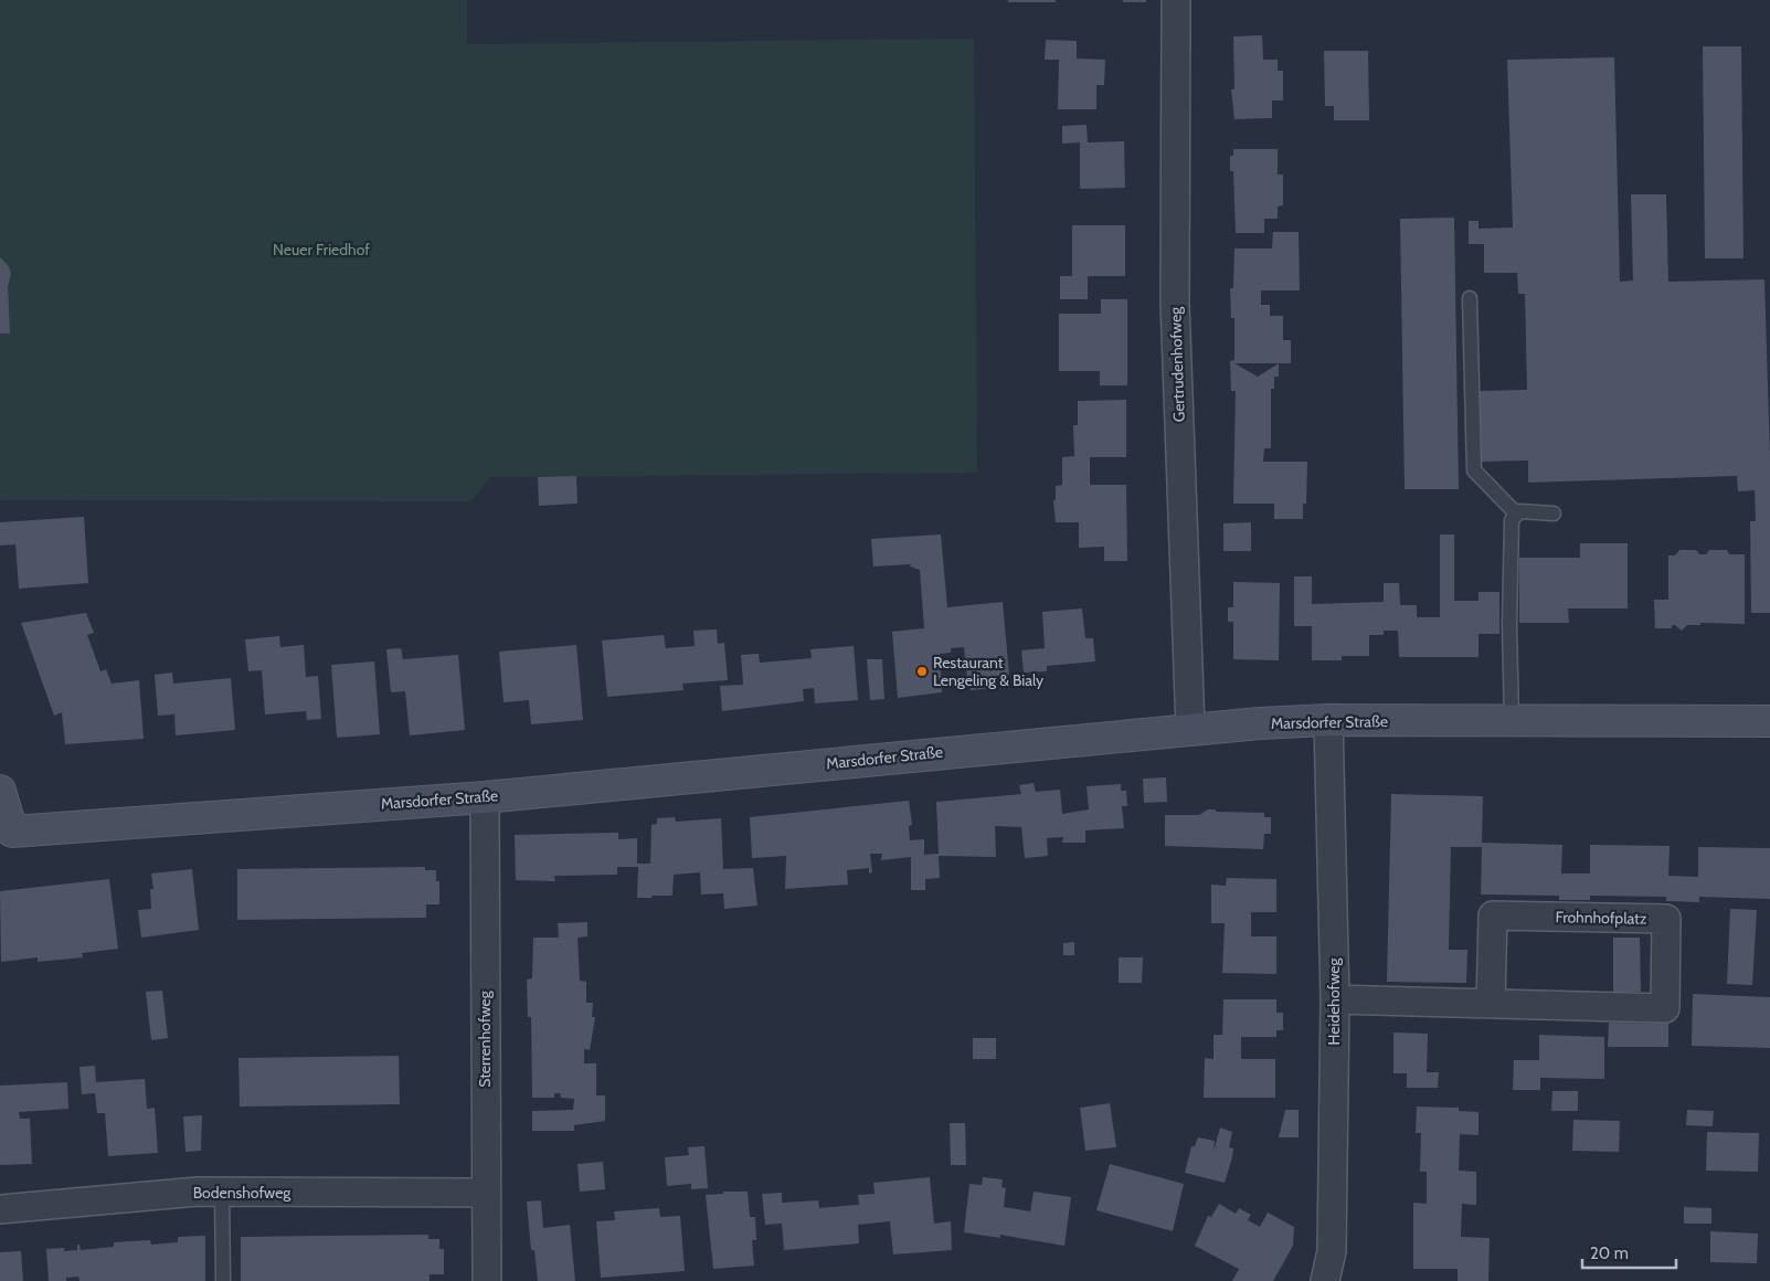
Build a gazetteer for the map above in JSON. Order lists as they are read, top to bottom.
{
  "streets": {
    "street": [
      "Gertrudenhofweg",
      "Marsdorfer Straße",
      "Frohnhofplatz",
      "Heidehofweg",
      "Sterrenhofweg",
      "Bodenshofweg"
    ]
  },
  "crossings": [
    ["Gertrudenhofweg", "Marsdorfer Straße"],
    ["Marsdorfer Straße", "Heidehofweg"],
    ["Marsdorfer Straße", "Sterrenhofweg"],
    ["Frohnhofplatz", "Heidehofweg"],
    ["Sterrenhofweg", "Bodenshofweg"]
  ],
  "parks": ["Neuer Friedhof"],
  "places": ["Restaurant Lengeling & Bialy"],
  "scale_bar": "20 m"
}
